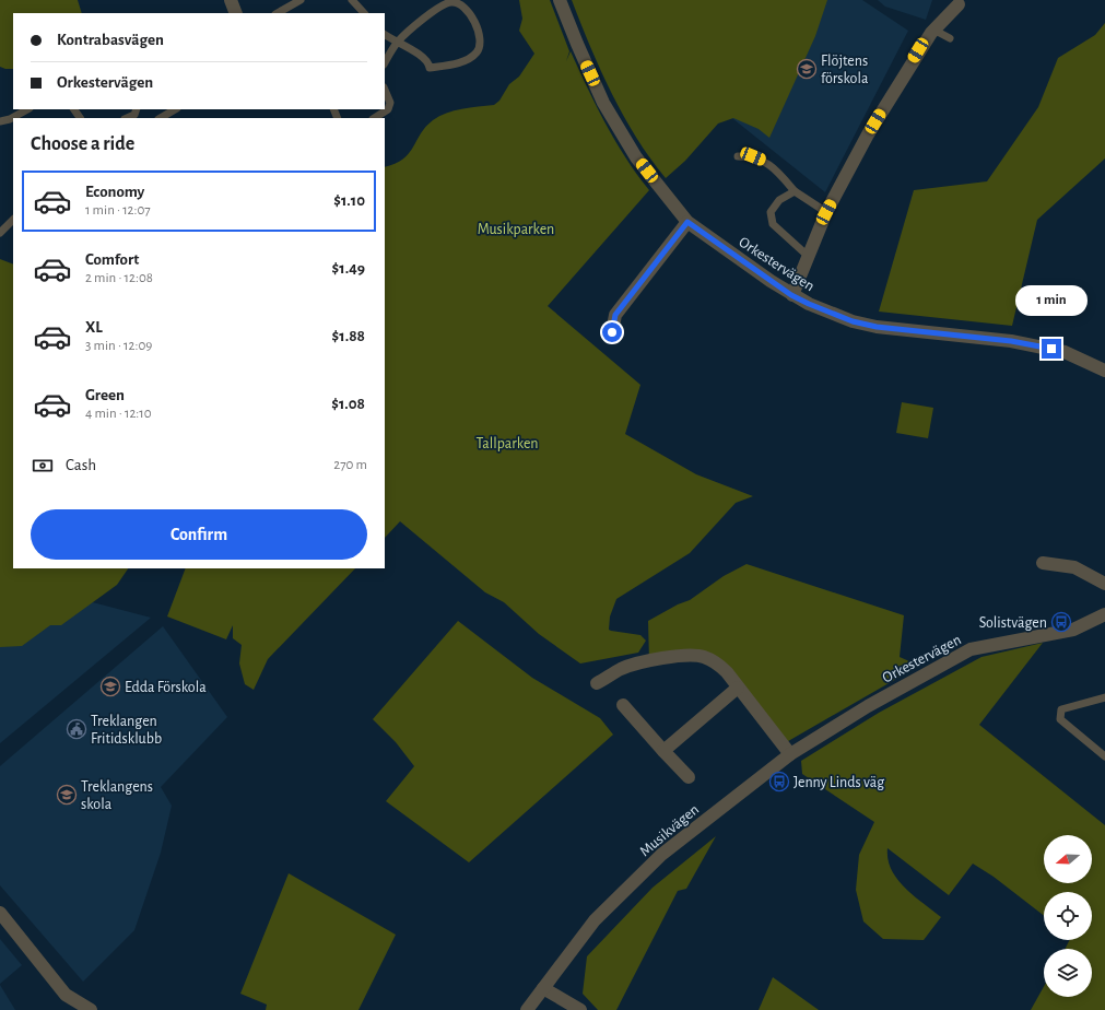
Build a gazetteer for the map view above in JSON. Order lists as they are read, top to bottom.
{
  "streets": {
    "street": ["Orkestervägen", "Musikvägen"]
  },
  "crossings": [
    ["Orkestervägen", "Musikvägen"]
  ],
  "parks": ["Musikparken", "Tallparken"],
  "places": {
    "school or university": ["Flöjtens förskola", "Edda Förskola", "Treklangens skola"],
    "bus stop": ["Solistvägen", "Jenny Linds väg"],
    "public building": ["Treklangen Fritidsklubb"]
  },
  "north": "left",
  "page": {
    "banner": ["Kontrabasvägen", "Orkestervägen"],
    "heading": "Choose a ride",
    "list": [
      {
        "name": "Economy",
        "note": "1 min · 12:07",
        "value": "$1.10"
      },
      {
        "name": "Comfort",
        "note": "2 min · 12:08",
        "value": "$1.49"
      },
      {
        "name": "XL",
        "note": "3 min · 12:09",
        "value": "$1.88"
      },
      {
        "name": "Green",
        "note": "4 min · 12:10",
        "value": "$1.08"
      }
    ],
    "bubble": "1 min",
    "pay": ["Cash", "270 m"],
    "buttons": "Confirm"
  }
}
